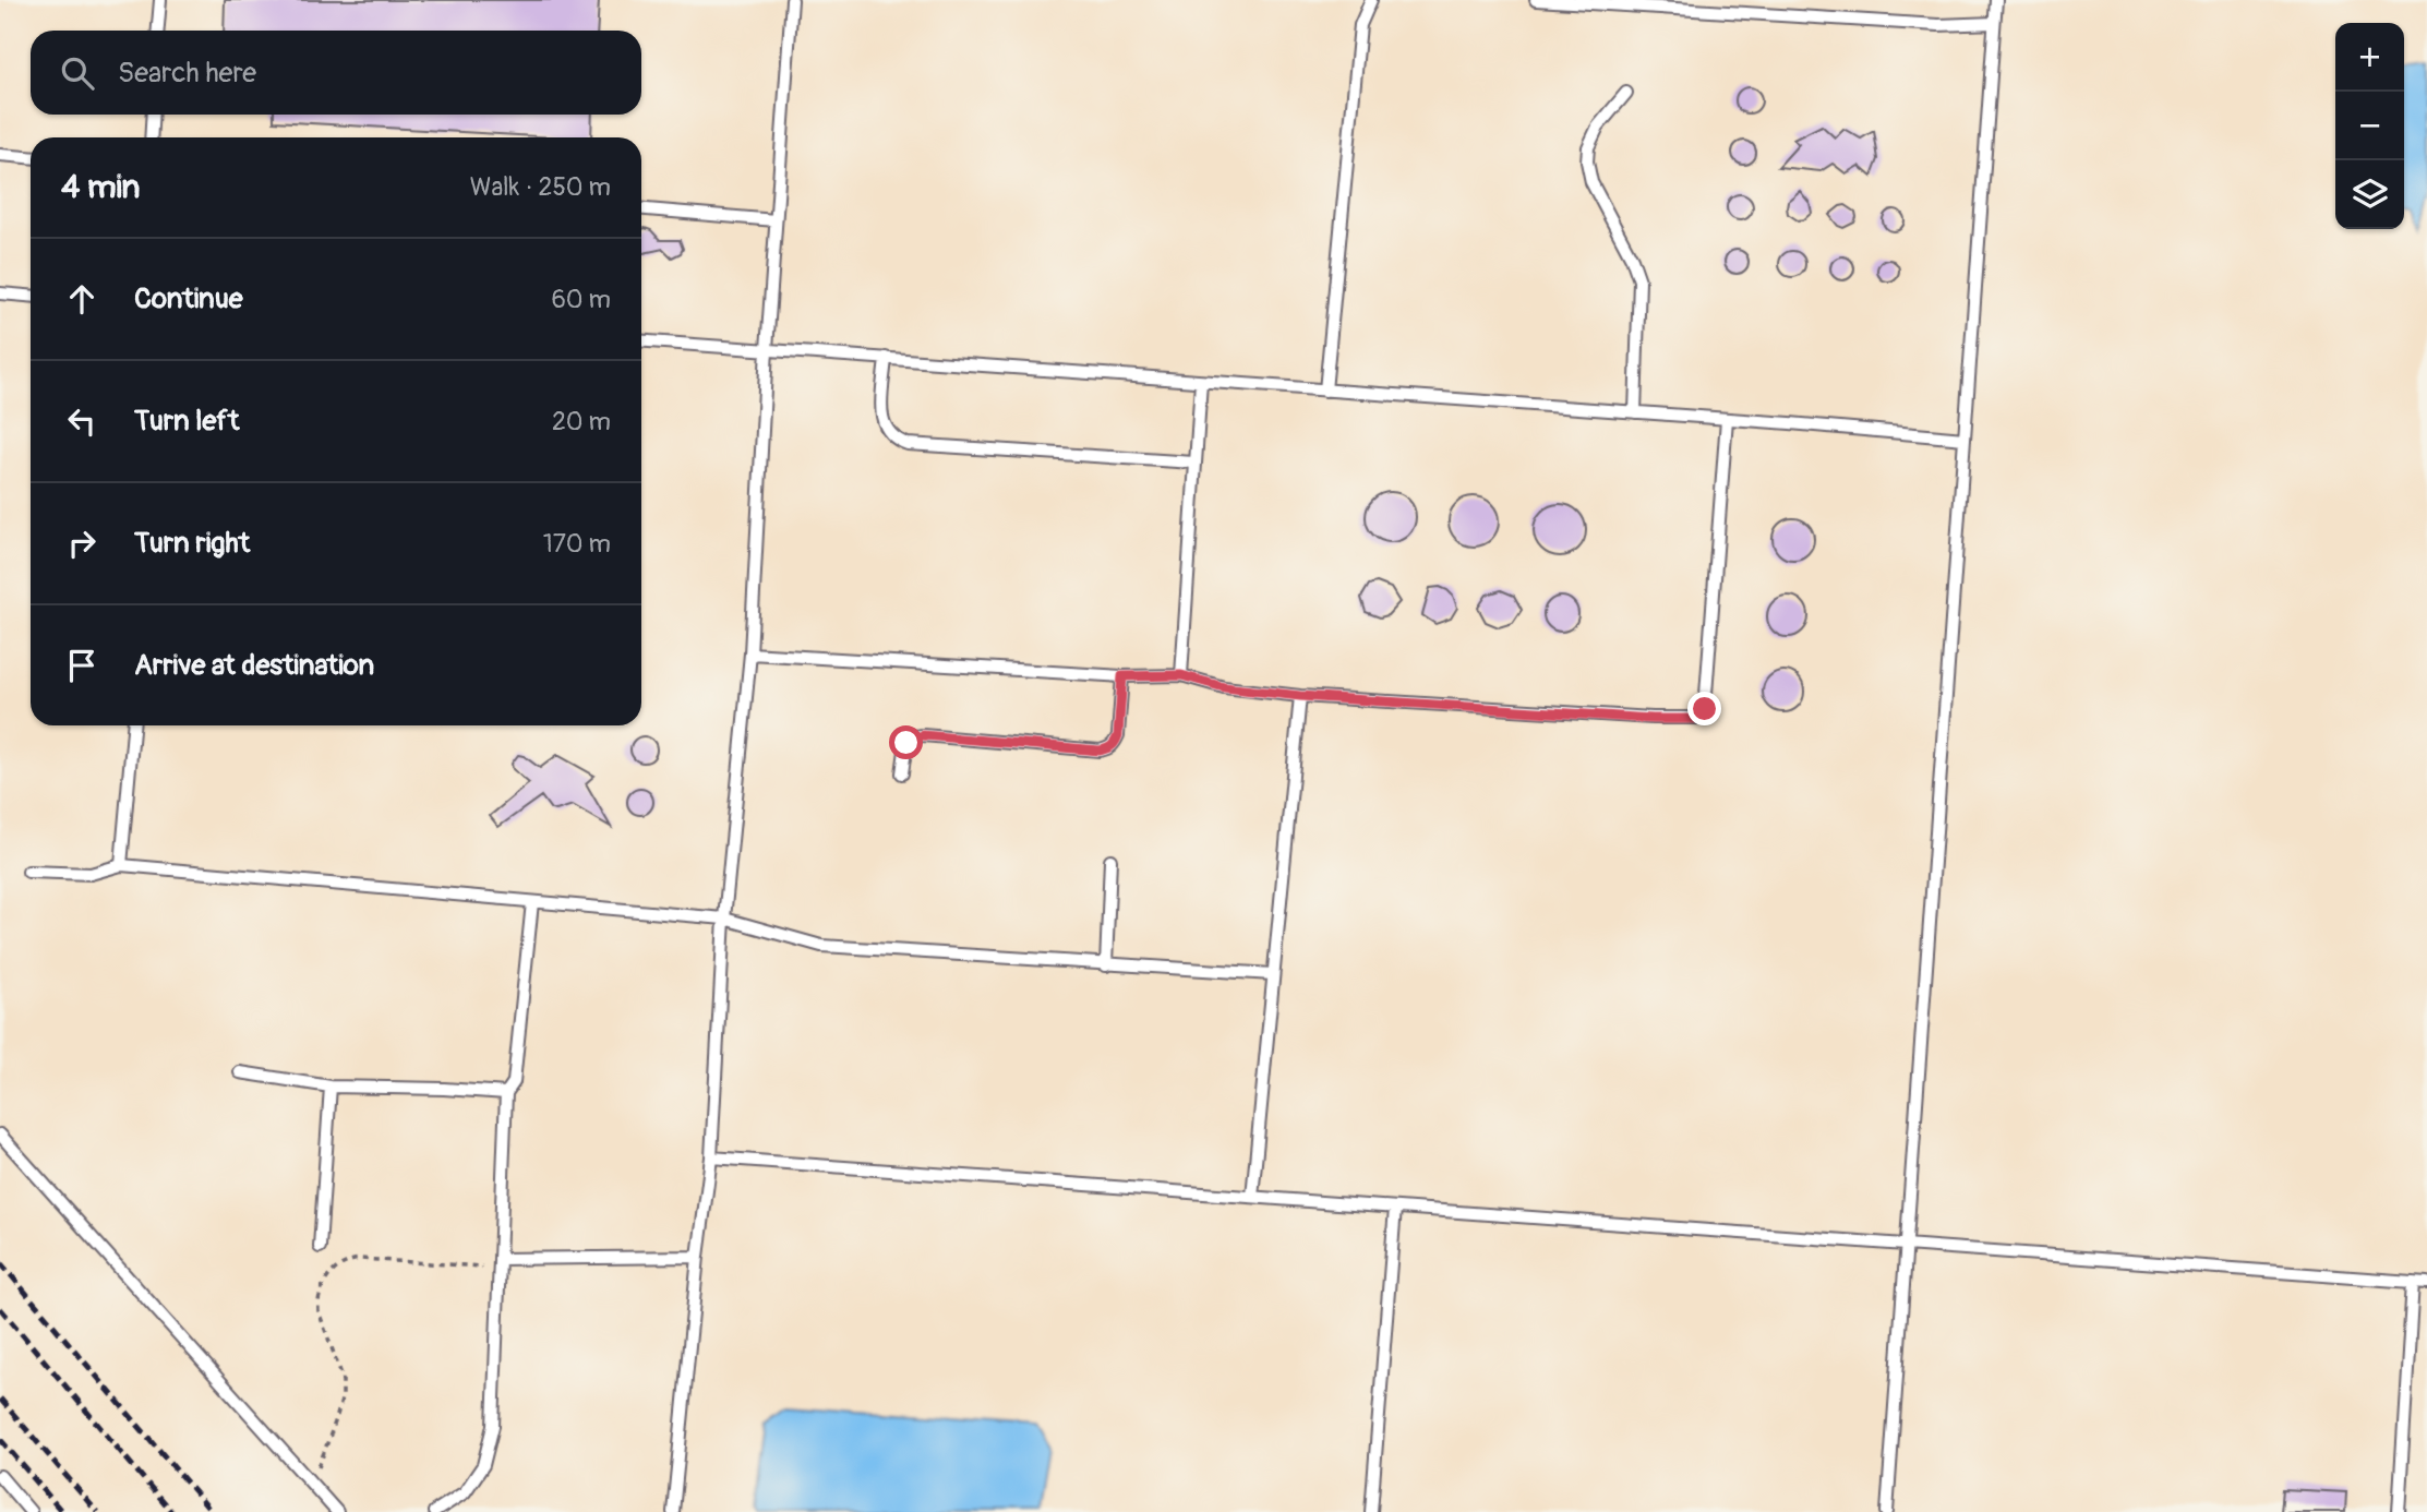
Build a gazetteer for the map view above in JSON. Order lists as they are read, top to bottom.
{
  "page": {
    "map_buttons": ["+", "−"],
    "search": "Search here",
    "heading": ["4 min", "Walk · 250 m"],
    "list": [
      ["Continue", "60 m"],
      ["Turn left", "20 m"],
      ["Turn right", "170 m"],
      "Arrive at destination"
    ]
  }
}
